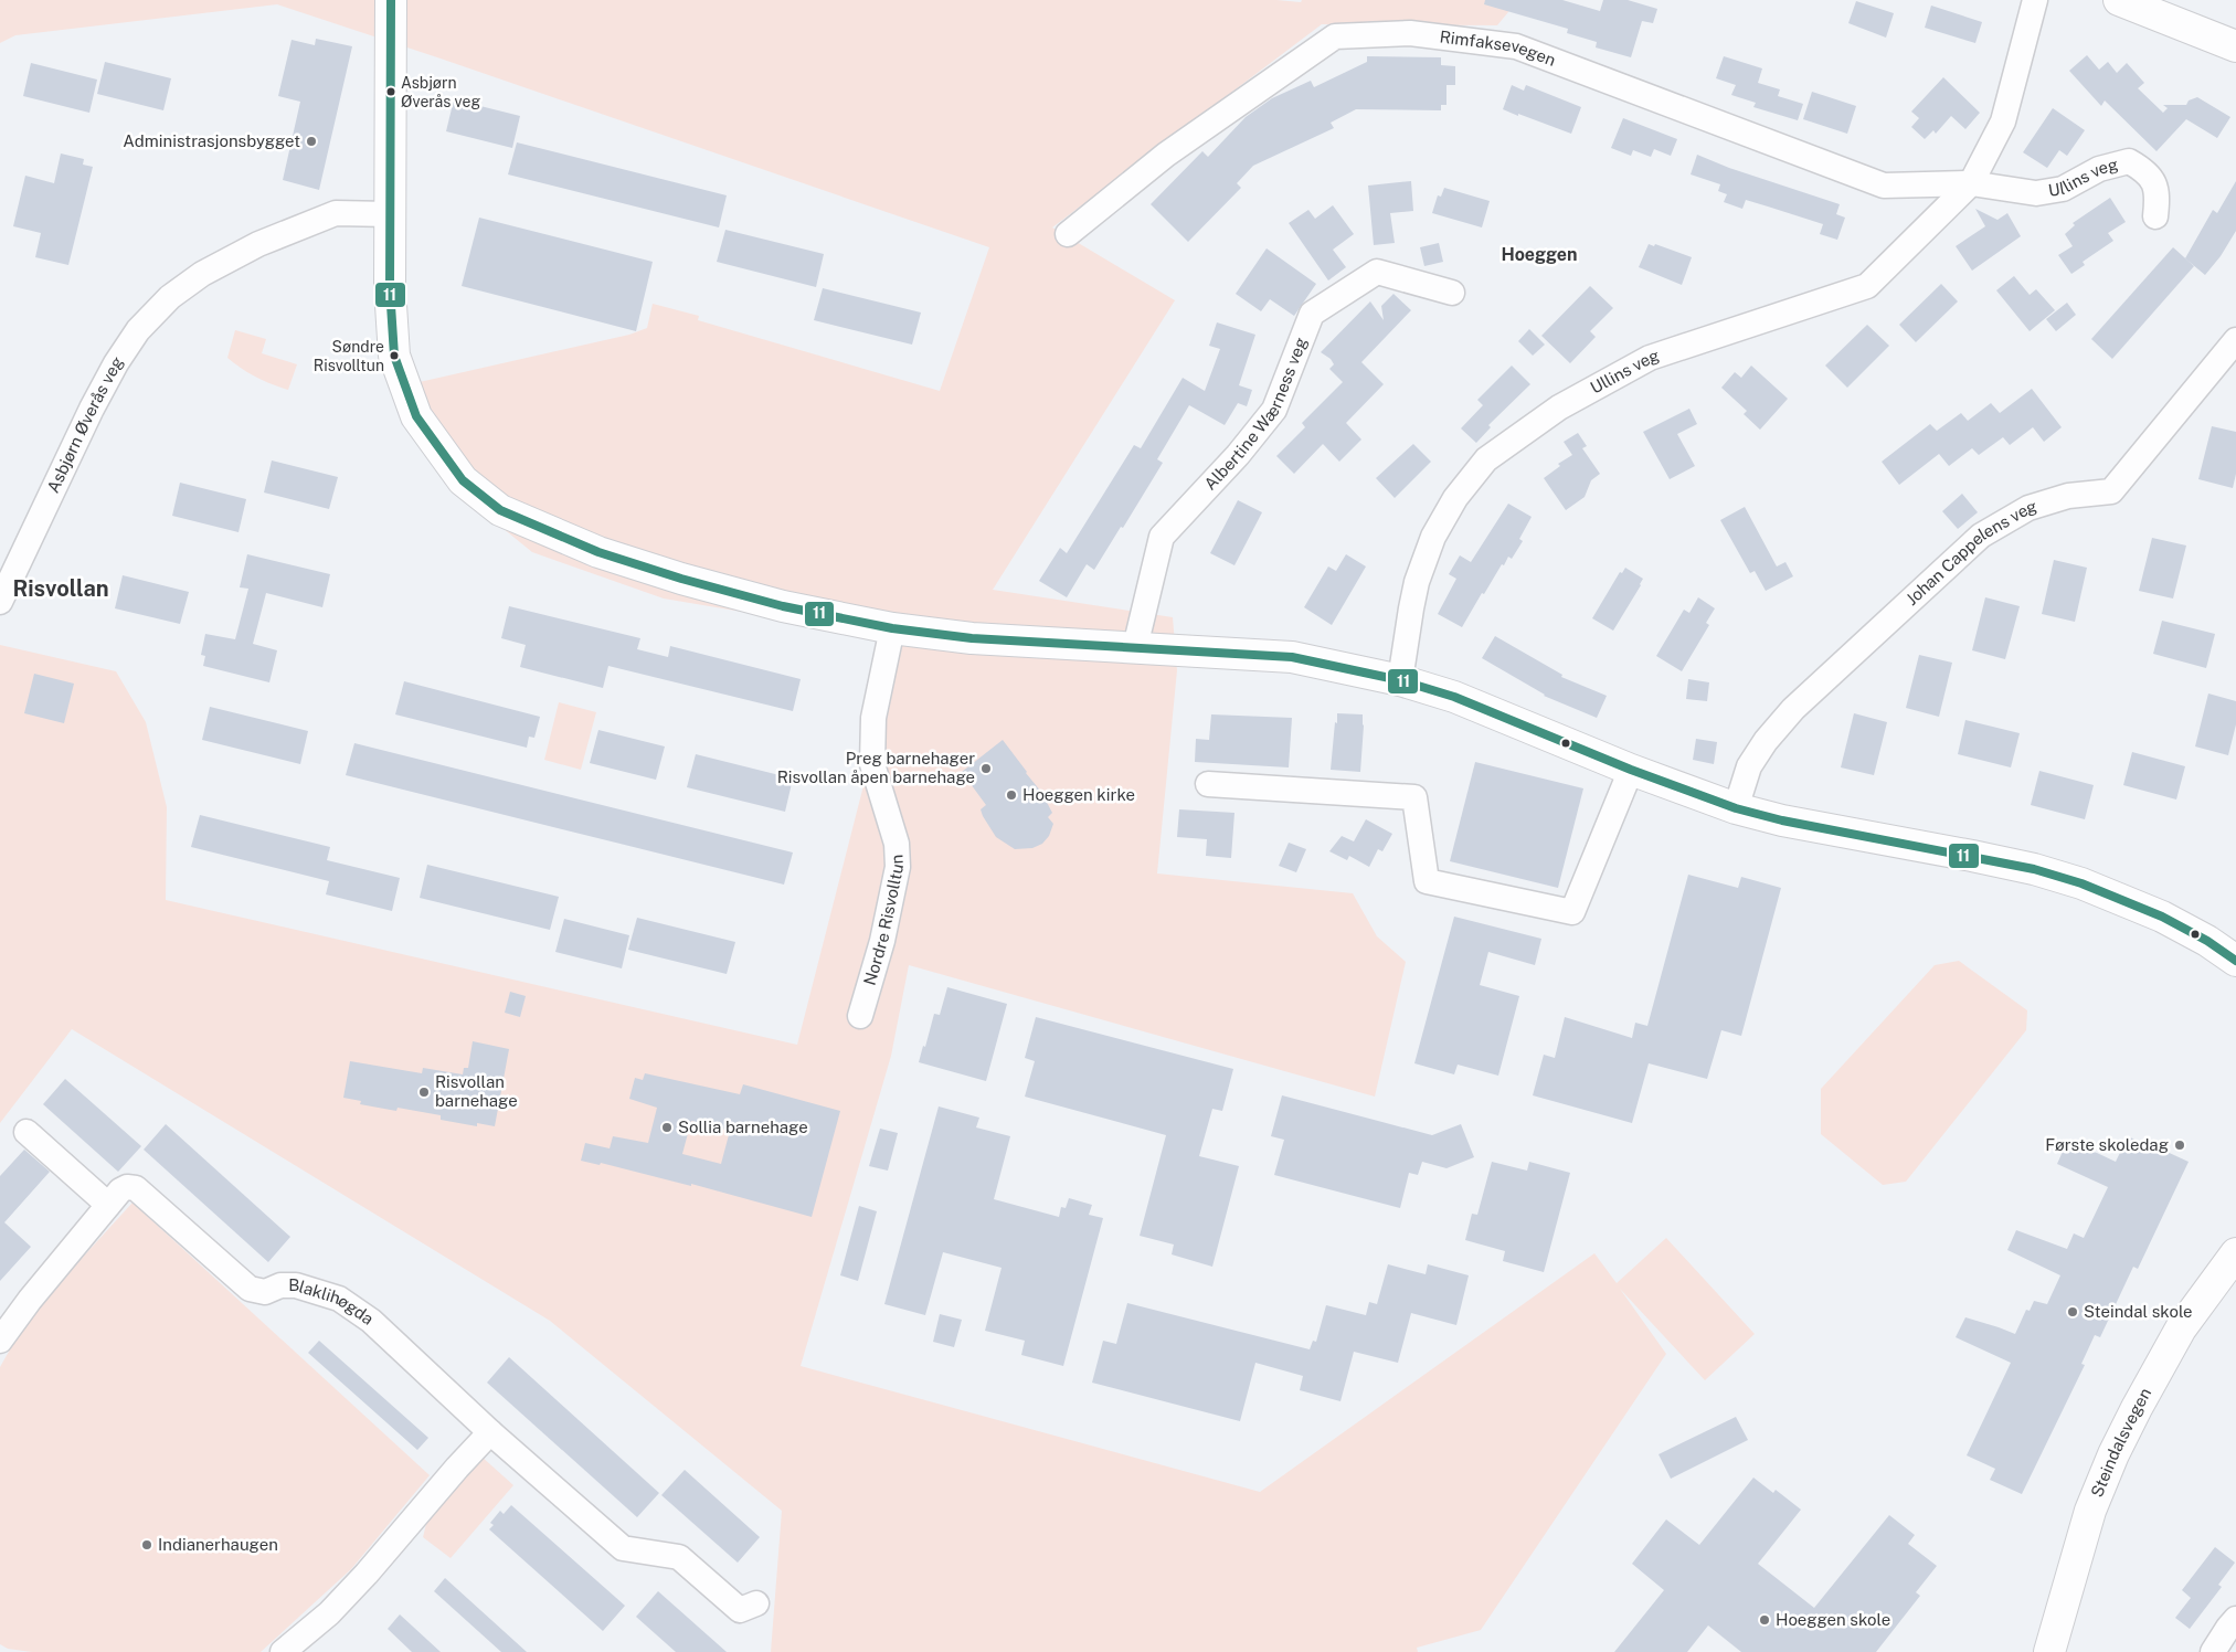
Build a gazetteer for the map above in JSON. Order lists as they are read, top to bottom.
{
  "streets": {
    "street": [
      "Rimfaksevegen",
      "Ullins veg",
      "Albertine Wærness veg",
      "Asbjørn Øverås veg",
      "Johan Cappelens veg",
      "Nordre Risvolltun",
      "Blaklihøgda",
      "Steindalsvegen"
    ]
  },
  "crossings": [
    ["Rimfaksevegen", "Ullins veg"]
  ],
  "districts": ["Hoeggen", "Risvollan"],
  "places": [
    "Asbjørn Øverås veg",
    "Administrasjonsbygget",
    "Søndre Risvolltun",
    "Preg barnehager Risvollan åpen barnehage",
    "Hoeggen kirke",
    "Risvollan barnehage",
    "Sollia barnehage",
    "Første skoledag",
    "Steindal skole",
    "Indianerhaugen",
    "Hoeggen skole"
  ],
  "lines": ["transit line 11"]
}
